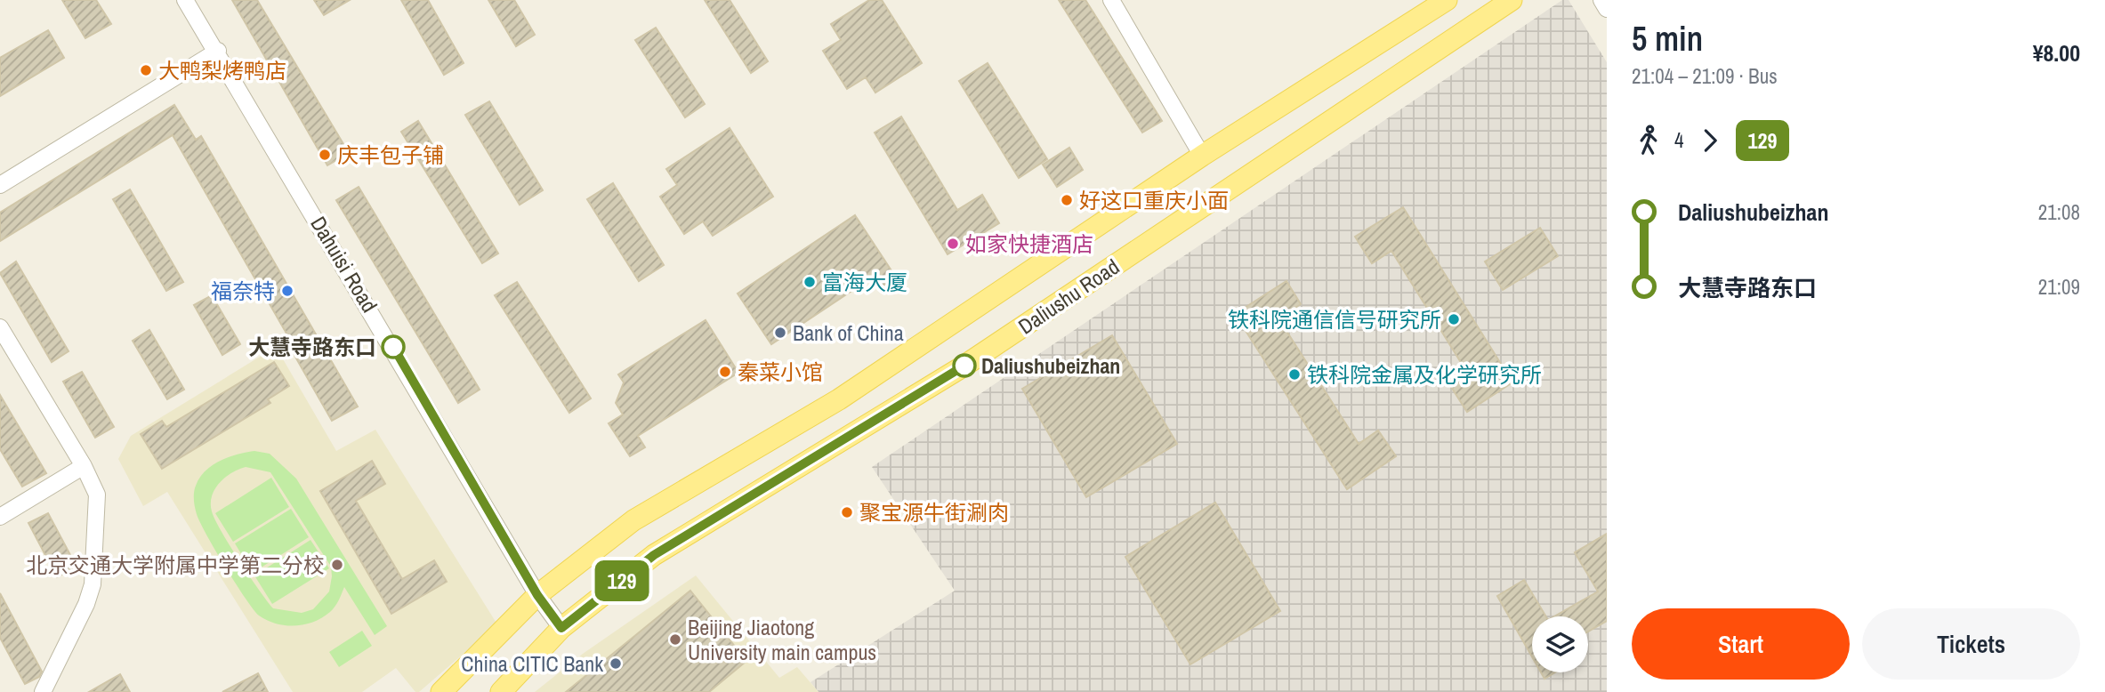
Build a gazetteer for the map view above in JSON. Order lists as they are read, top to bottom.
{
  "streets": {
    "main road": ["Daliushu Road"],
    "street": ["Dahuisi Road"]
  },
  "crossings": [
    ["Dahuisi Road", "Daliushu Road"]
  ],
  "places": [
    "大鸭梨烤鸭店",
    "庆丰包子铺",
    "好这口重庆小面",
    "如家快捷酒店",
    "富海大厦",
    "福奈特",
    "铁科院通信信号研究所",
    "Bank of China",
    "大慧寺路东口",
    "Daliushubeizhan",
    "秦菜小馆",
    "铁科院金属及化学研究所",
    "聚宝源牛街涮肉",
    "北京交通大学附属中学第二分校",
    "Beijing Jiaotong University main campus",
    "China CITIC Bank"
  ],
  "lines": ["bus line 129"],
  "page": {
    "on_map": "129",
    "heading": ["5 min", "21:04 – 21:09 · Bus", "¥8.00"],
    "legs": ["4", "129"],
    "list": [
      {
        "name": "Daliushubeizhan",
        "value": "21:08"
      },
      {
        "name": "大慧寺路东口",
        "value": "21:09"
      }
    ],
    "buttons": ["Start", "Tickets"]
  }
}
